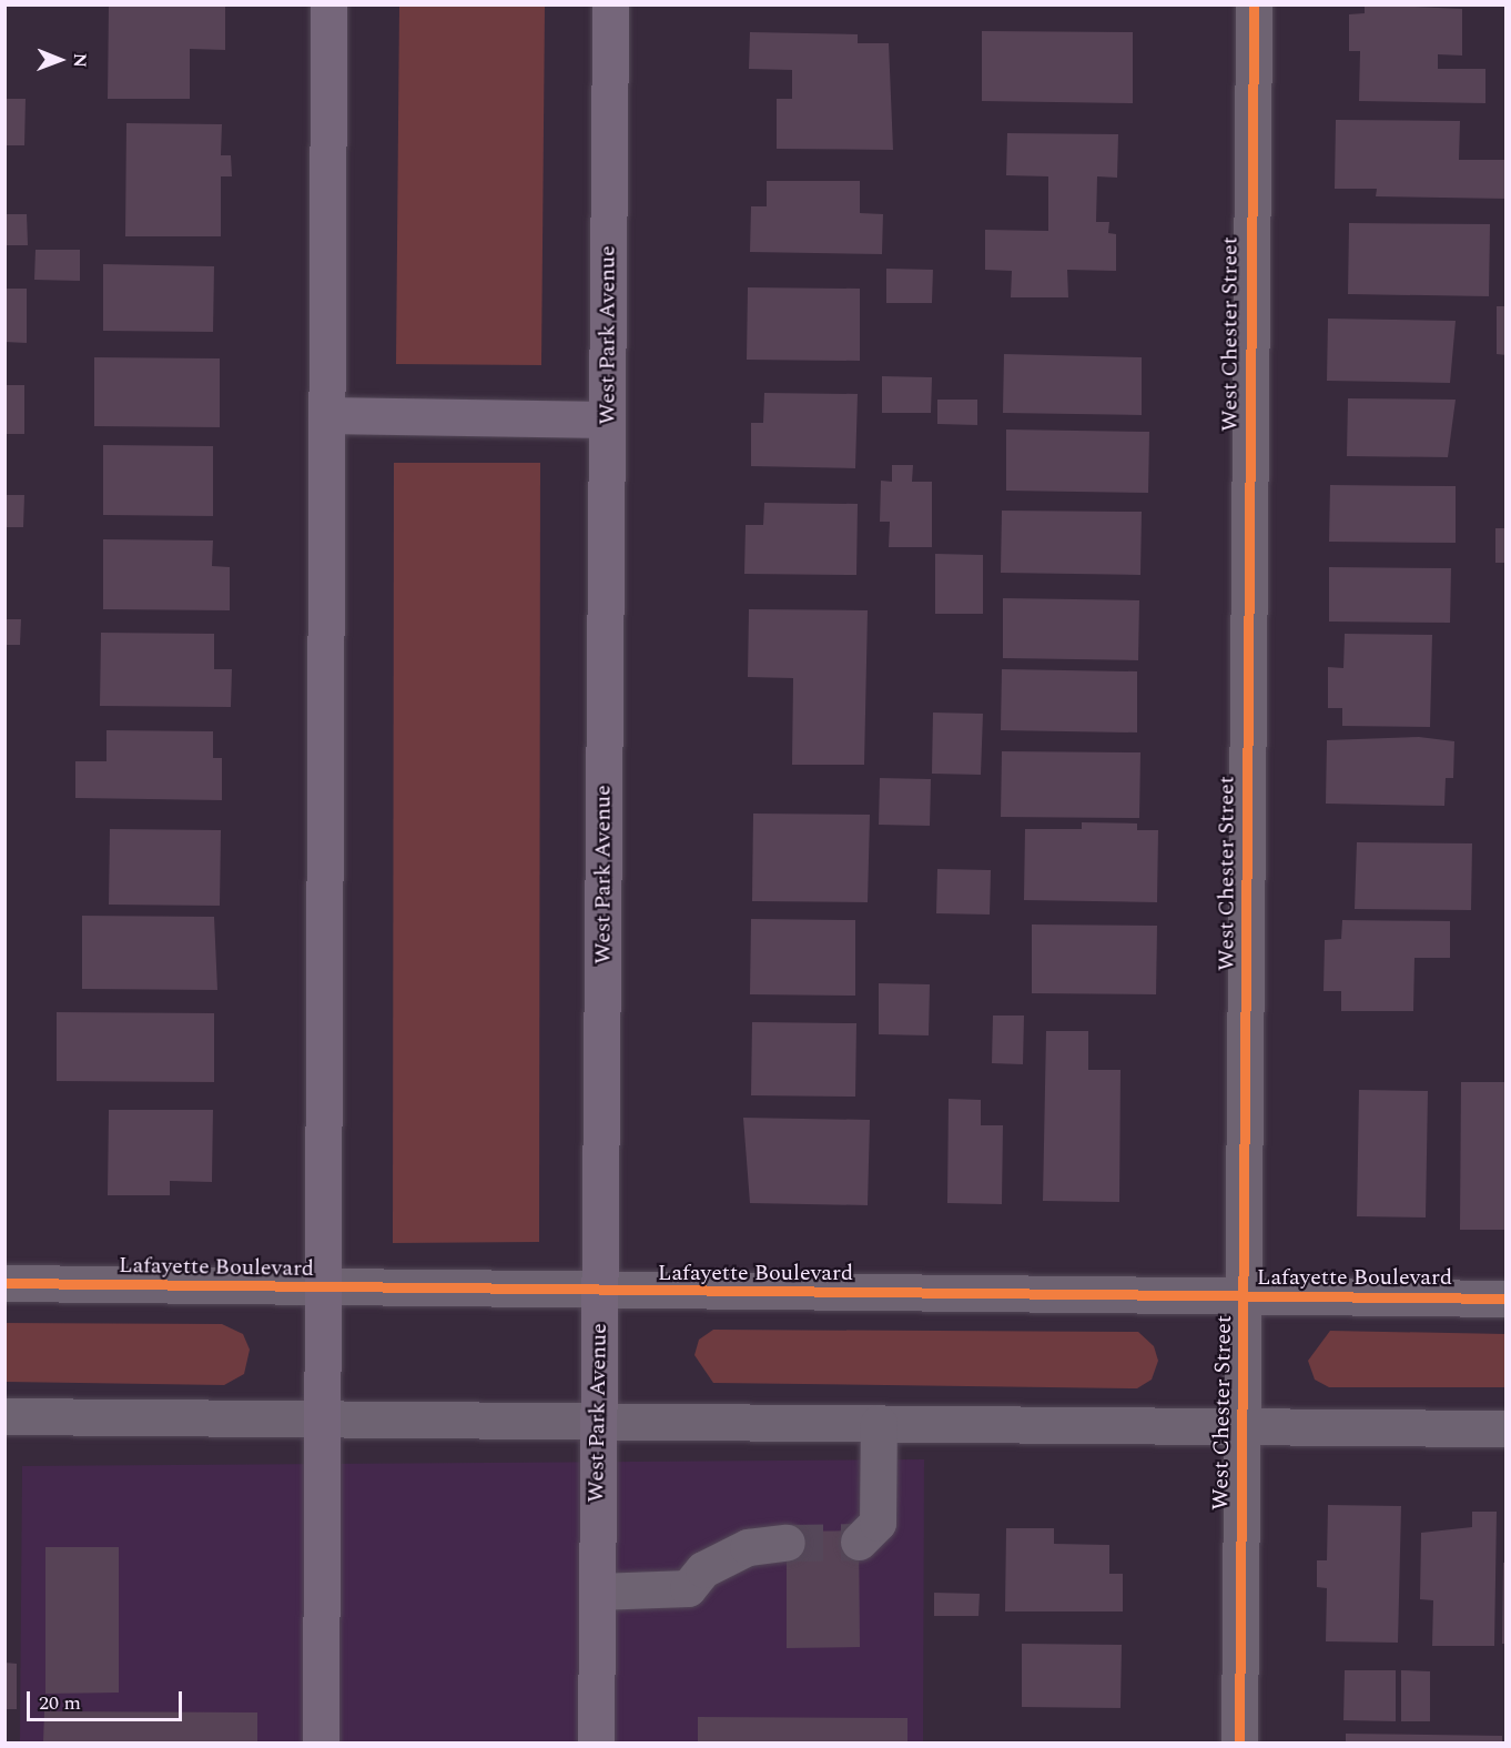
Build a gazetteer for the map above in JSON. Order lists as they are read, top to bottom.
{
  "streets": {
    "highway": ["West Park Avenue"],
    "street": ["West Chester Street", "Lafayette Boulevard"]
  },
  "crossings": [
    ["West Chester Street", "Lafayette Boulevard"],
    ["West Park Avenue", "Lafayette Boulevard"]
  ],
  "scale_bar": "20 m",
  "north": "right"
}
